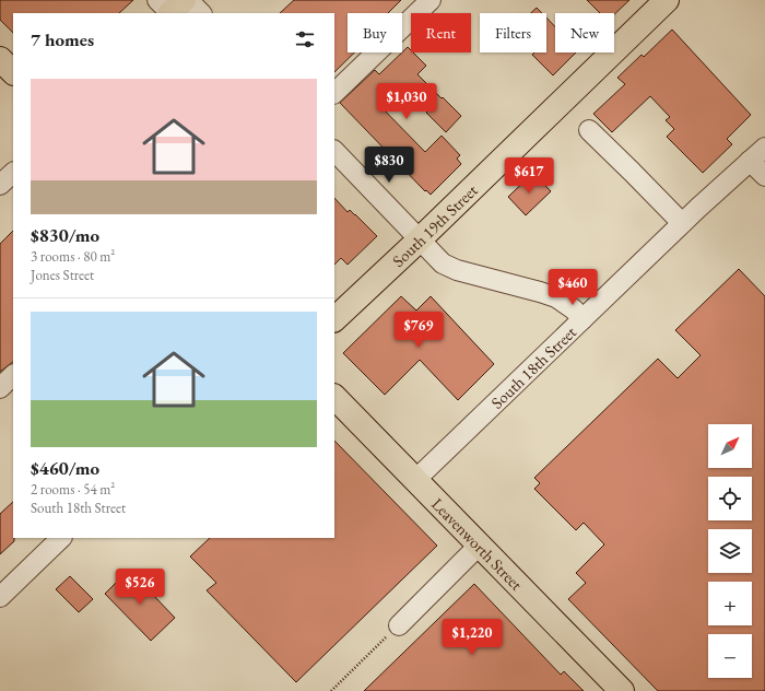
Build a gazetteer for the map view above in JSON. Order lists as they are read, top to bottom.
{
  "streets": {
    "main road": ["South 19th Street", "Leavenworth Street"],
    "street": ["South 18th Street"]
  },
  "crossings": [
    ["South 18th Street", "Leavenworth Street"]
  ],
  "north": "top right",
  "page": {
    "chip": [
      "Buy",
      "Rent",
      "Filters",
      "New"
    ],
    "heading": "7 homes",
    "list": [
      {
        "name": "$830/mo",
        "note": "3 rooms · 80 m² · Jones Street"
      },
      {
        "name": "$460/mo",
        "note": "2 rooms · 54 m² · South 18th Street"
      }
    ],
    "price": [
      "$1,030",
      "$830",
      "$617",
      "$460",
      "$769",
      "$526",
      "$1,220"
    ],
    "map_buttons": ["+", "−"]
  }
}
